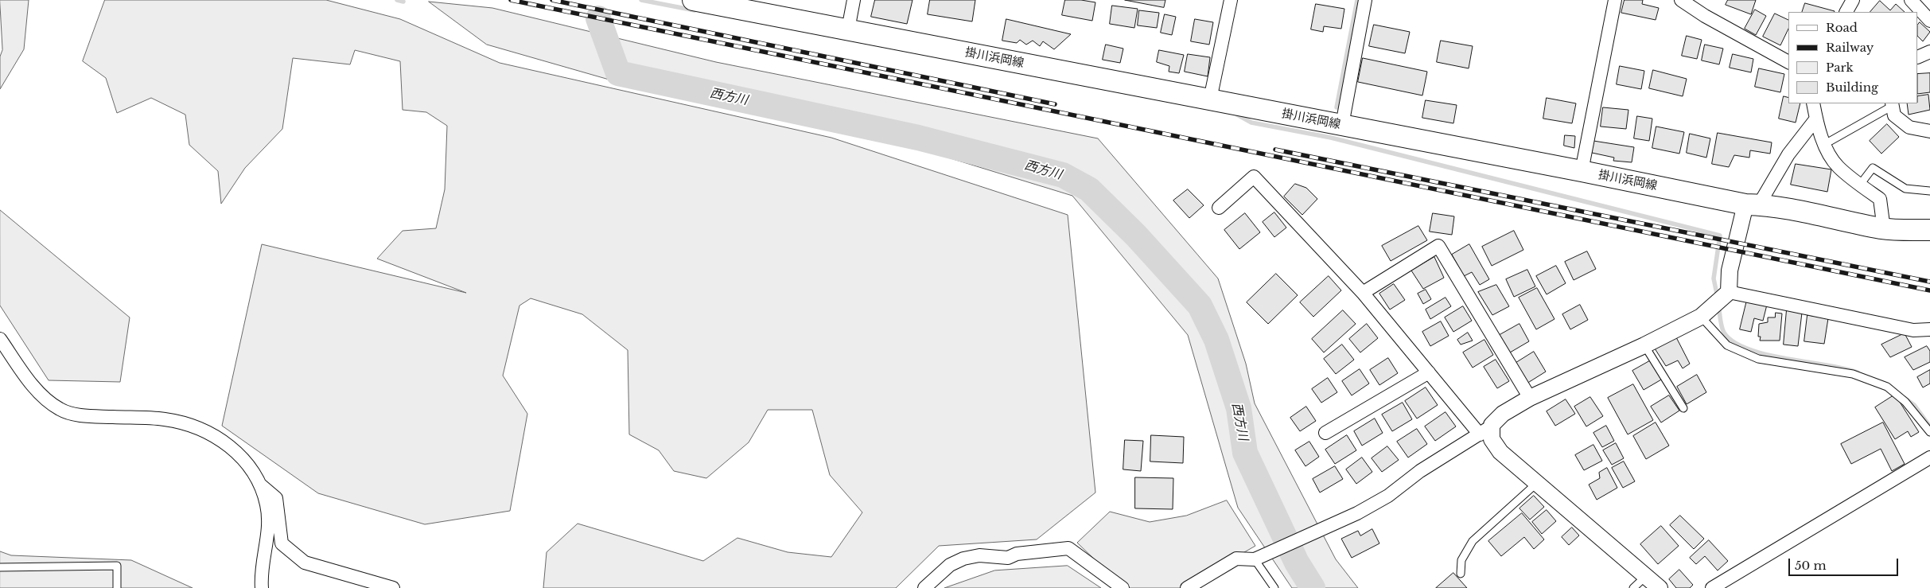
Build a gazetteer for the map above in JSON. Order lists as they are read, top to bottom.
{
  "streets": {
    "main road": ["掛川浜岡線"]
  },
  "water": ["西方川"],
  "legend": [
    "Road",
    "Railway",
    "Park",
    "Building"
  ],
  "scale_bar": "50 m"
}
